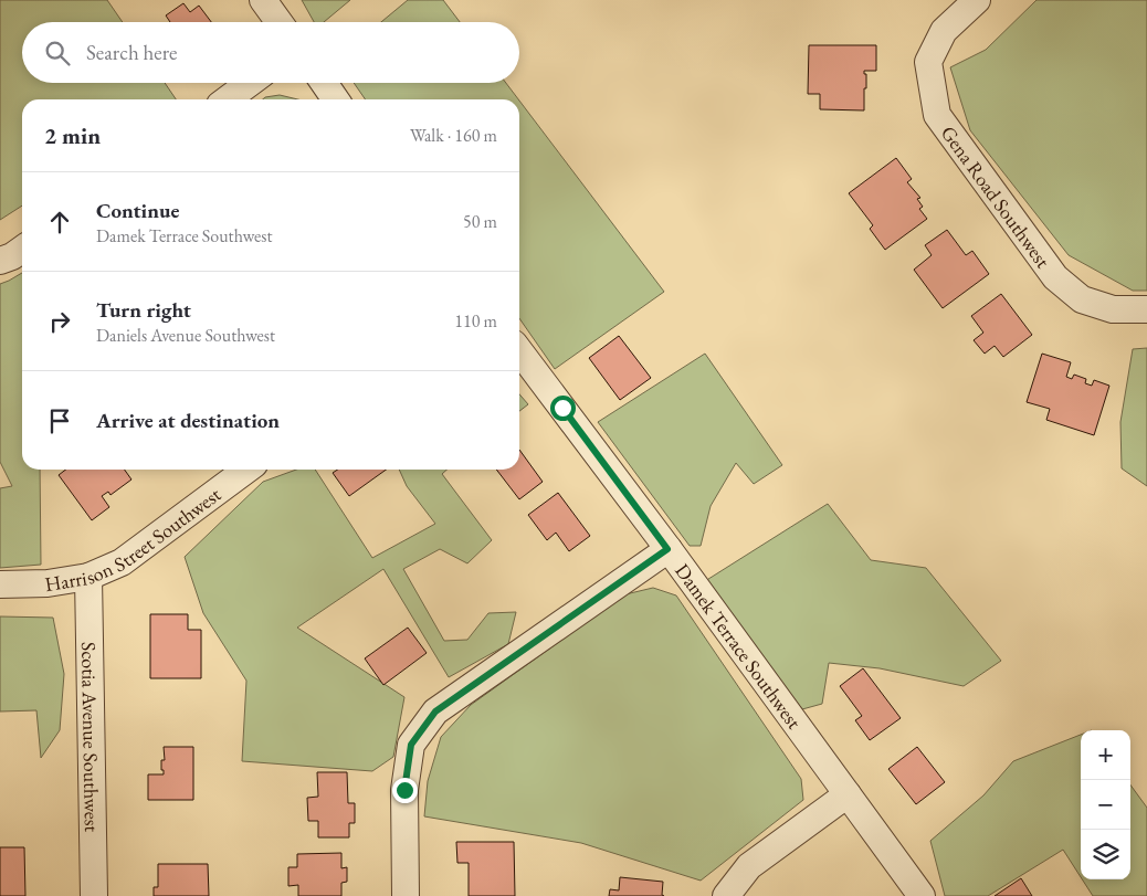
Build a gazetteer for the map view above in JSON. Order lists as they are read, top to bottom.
{
  "streets": {
    "street": [
      "Gena Road Southwest",
      "Harrison Street Southwest",
      "Damek Terrace Southwest",
      "Scotia Avenue Southwest"
    ]
  },
  "crossings": [
    ["Harrison Street Southwest", "Scotia Avenue Southwest"]
  ],
  "page": {
    "search": "Search here",
    "heading": ["2 min", "Walk · 160 m"],
    "list": [
      ["Continue", "Damek Terrace Southwest", "50 m"],
      ["Turn right", "Daniels Avenue Southwest", "110 m"],
      "Arrive at destination"
    ],
    "map_buttons": ["+", "−"]
  }
}
